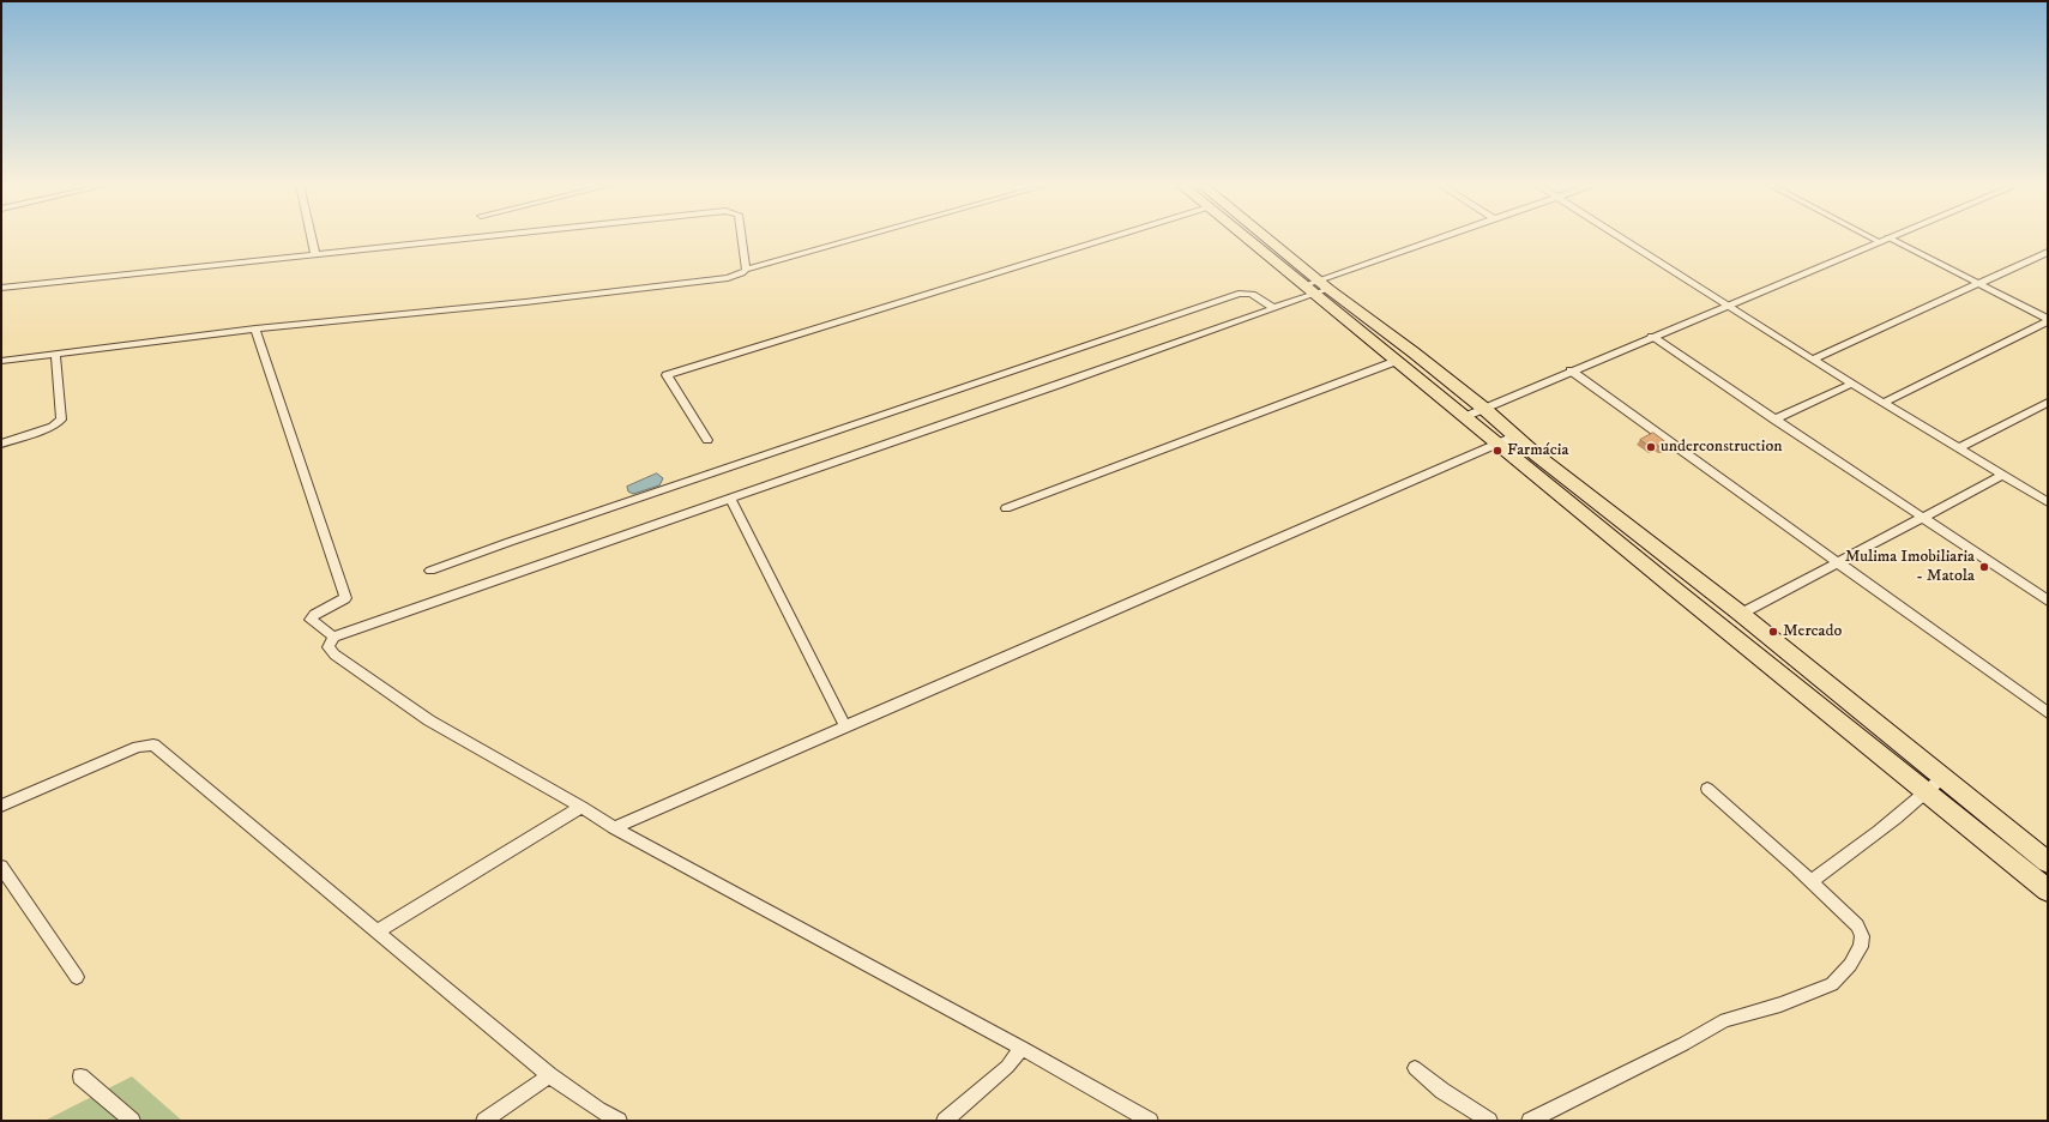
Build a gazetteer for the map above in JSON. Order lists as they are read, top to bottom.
{
  "places": [
    "underconstruction",
    "Farmácia",
    "Mulima Imobiliaria - Matola",
    "Mercado"
  ]
}
